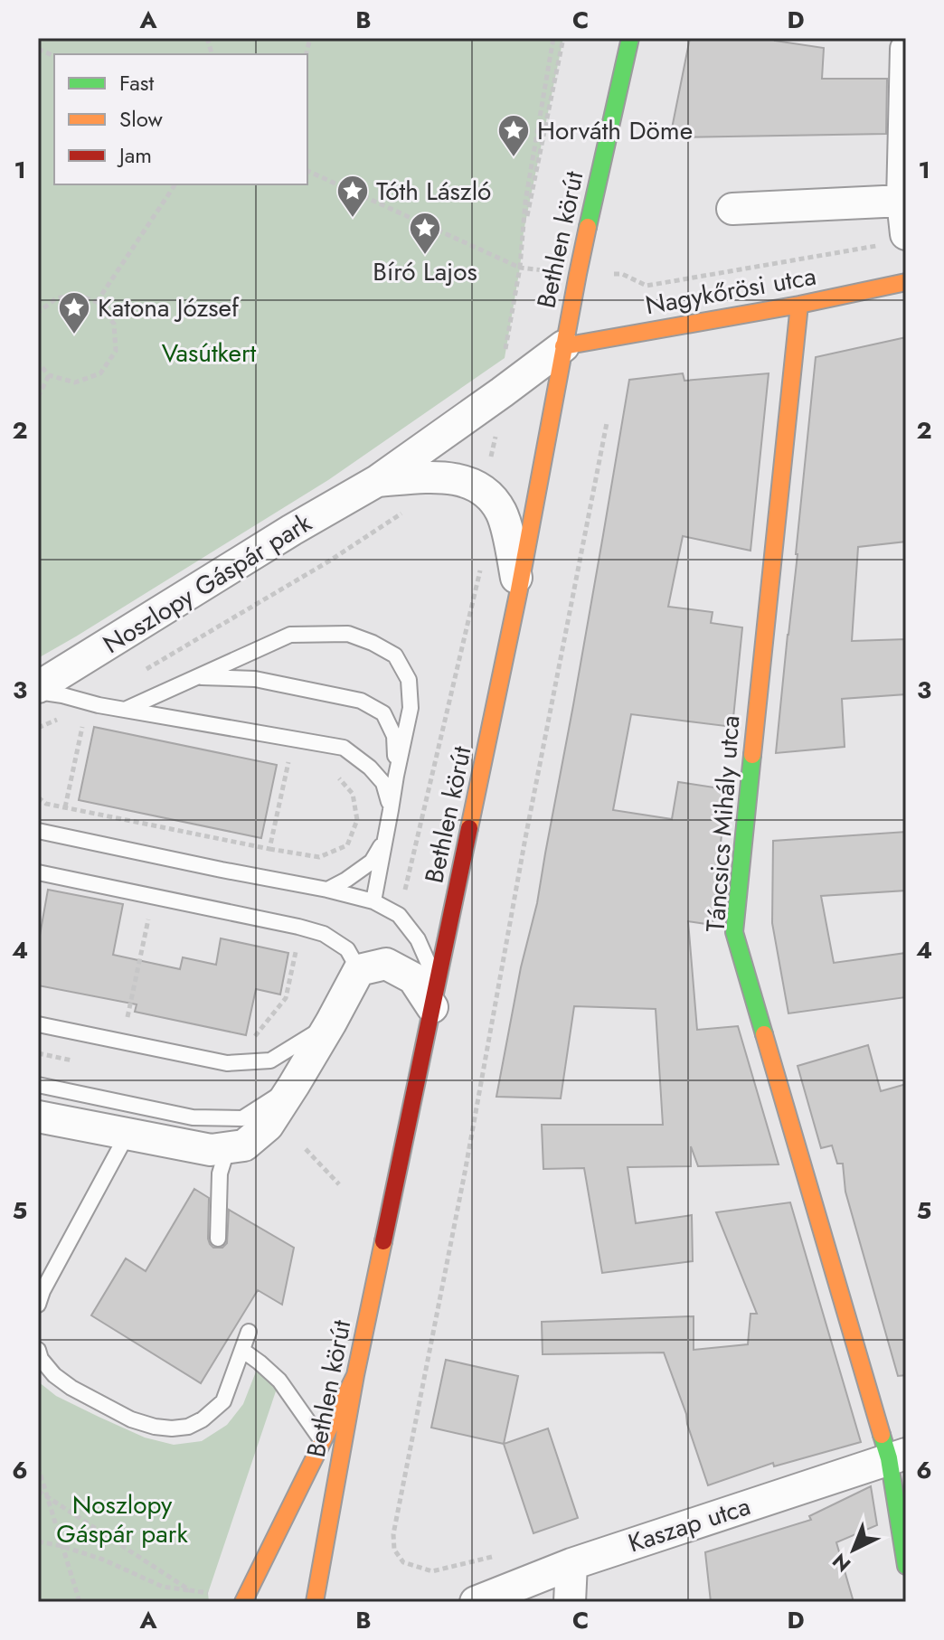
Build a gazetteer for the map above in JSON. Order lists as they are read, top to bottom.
{
  "streets": {
    "street": [
      "Bethlen körút",
      "Nagykőrösi utca",
      "Noszlopy Gáspár park",
      "Táncsics Mihály utca",
      "Kaszap utca"
    ]
  },
  "crossings": [
    ["Bethlen körút", "Nagykőrösi utca"],
    ["Bethlen körút", "Noszlopy Gáspár park"],
    ["Nagykőrösi utca", "Noszlopy Gáspár park"],
    ["Nagykőrösi utca", "Táncsics Mihály utca"],
    ["Táncsics Mihály utca", "Kaszap utca"]
  ],
  "parks": ["Vasútkert", "Noszlopy Gáspár park"],
  "places": {
    "place": [
      "Horváth Döme",
      "Tóth László",
      "Bíró Lajos",
      "Katona József"
    ]
  },
  "legend": ["Fast", "Slow", "Jam"],
  "north": "bottom left",
  "grid": {
    "columns": [
      "A",
      "B",
      "C",
      "D"
    ],
    "rows": [
      "1",
      "2",
      "3",
      "4",
      "5",
      "6"
    ]
  }
}
